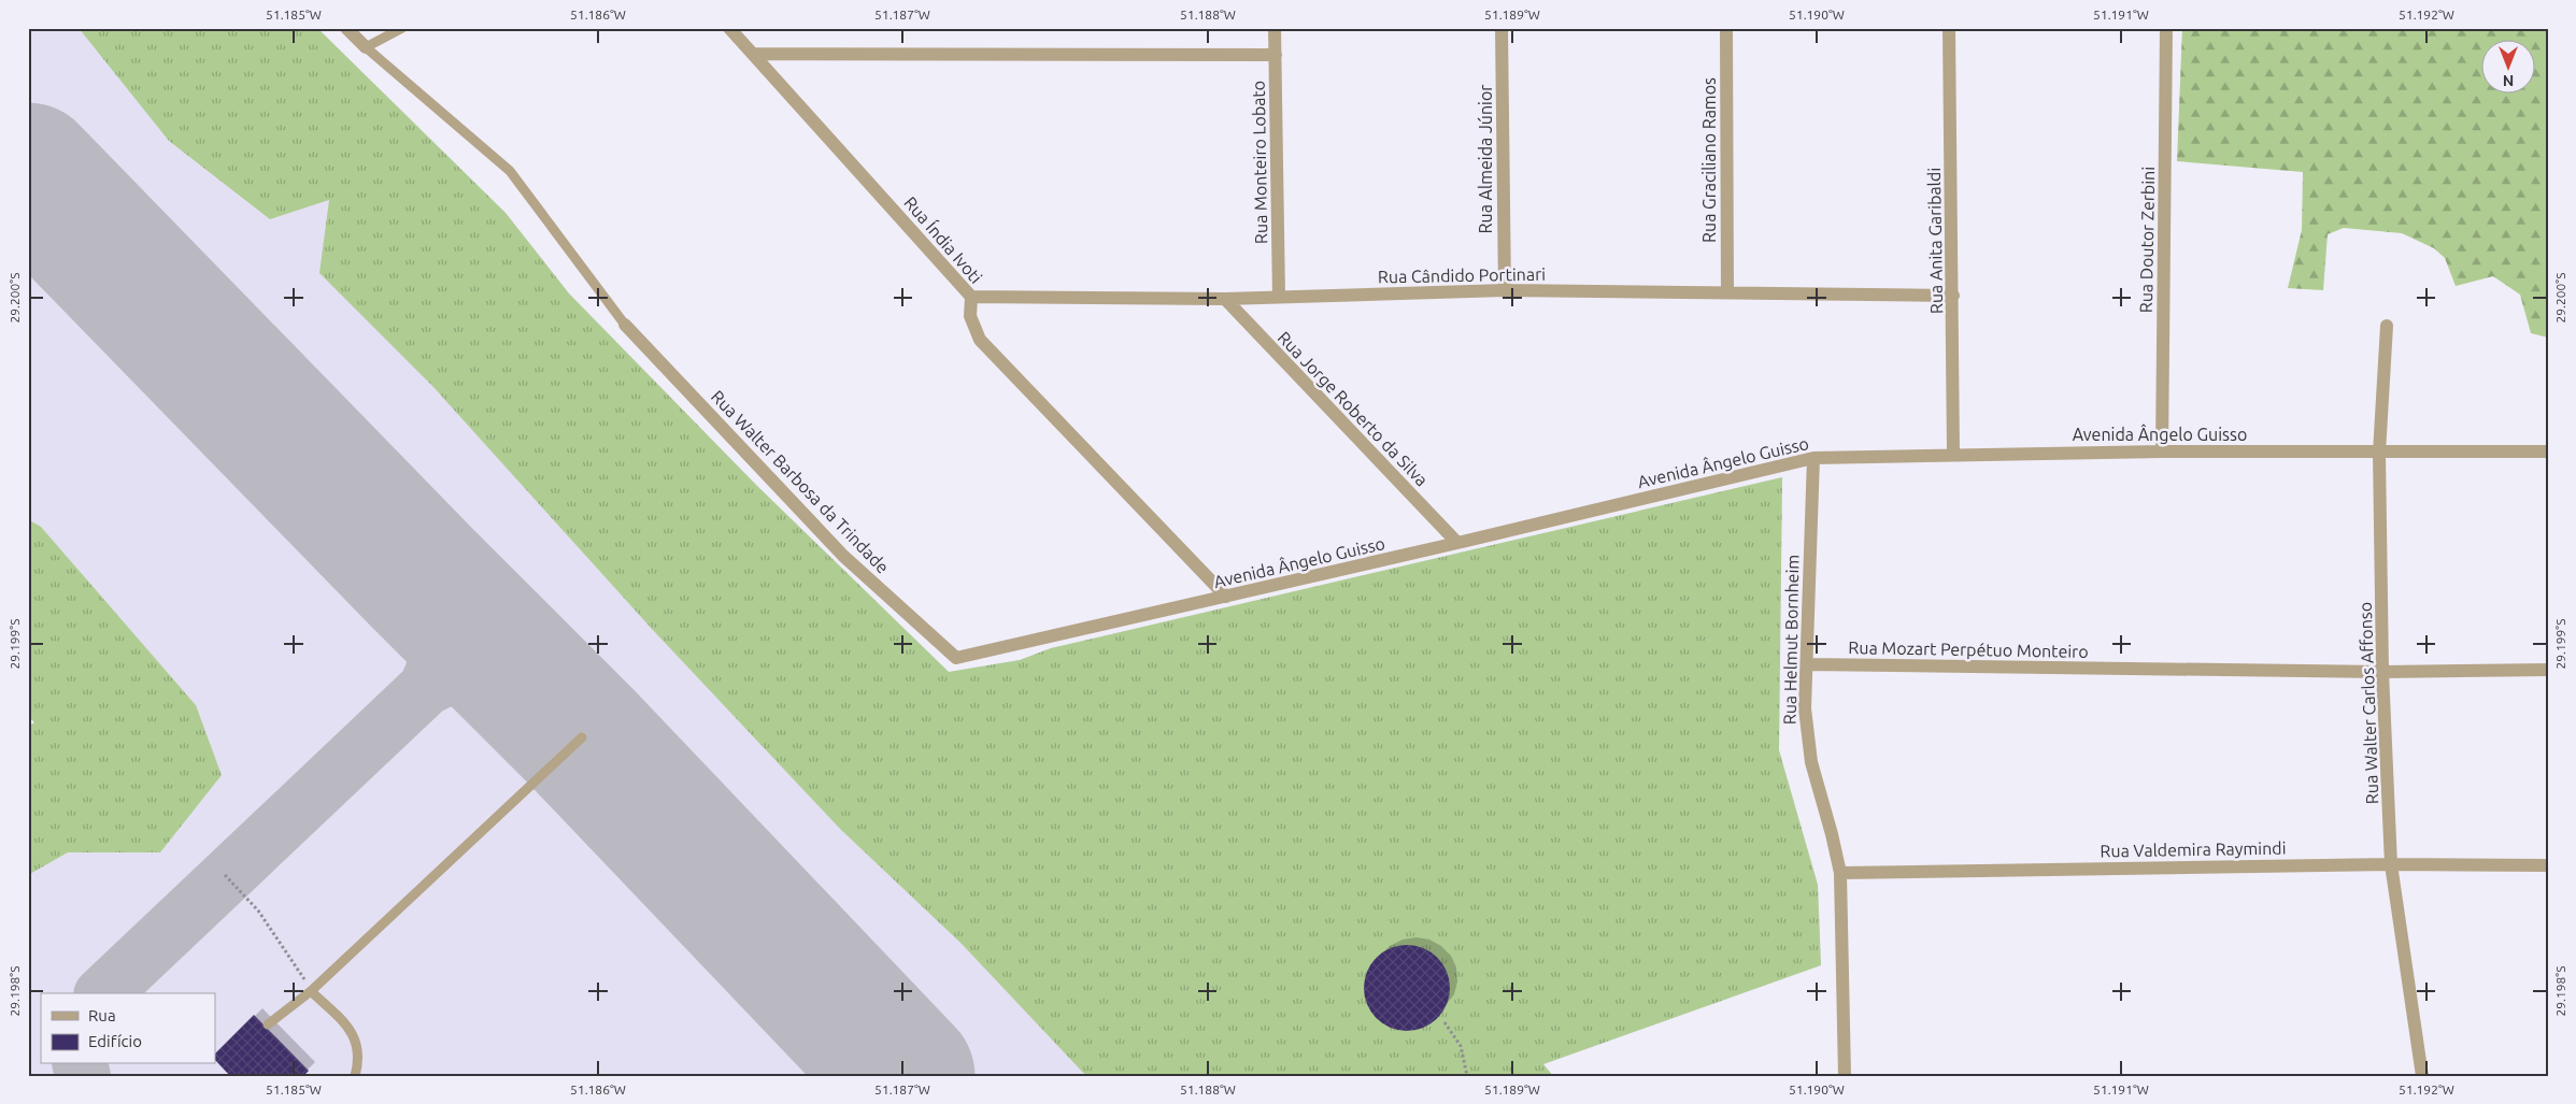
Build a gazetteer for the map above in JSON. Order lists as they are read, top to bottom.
{
  "streets": {
    "street": [
      "Rua Almeida Júnior",
      "Rua Graciliano Ramos",
      "Rua Monteiro Lobato",
      "Rua Índia Ivoti",
      "Rua Doutor Zerbini",
      "Rua Anita Garibaldi",
      "Rua Cândido Portinari",
      "Rua Jorge Roberto da Silva",
      "Avenida Ângelo Guisso",
      "Rua Walter Barbosa da Trindade",
      "Rua Helmut Bornheim",
      "Rua Mozart Perpétuo Monteiro",
      "Rua Walter Carlos Affonso",
      "Rua Valdemira Raymindi"
    ]
  },
  "crossings": [
    ["Rua Almeida Júnior", "Rua Cândido Portinari"],
    ["Rua Graciliano Ramos", "Rua Cândido Portinari"],
    ["Rua Monteiro Lobato", "Rua Cândido Portinari"],
    ["Rua Índia Ivoti", "Rua Cândido Portinari"],
    ["Rua Índia Ivoti", "Avenida Ângelo Guisso"],
    ["Rua Doutor Zerbini", "Avenida Ângelo Guisso"],
    ["Rua Anita Garibaldi", "Rua Cândido Portinari"],
    ["Rua Anita Garibaldi", "Avenida Ângelo Guisso"],
    ["Rua Cândido Portinari", "Rua Jorge Roberto da Silva"],
    ["Rua Jorge Roberto da Silva", "Avenida Ângelo Guisso"],
    ["Avenida Ângelo Guisso", "Rua Walter Barbosa da Trindade"],
    ["Avenida Ângelo Guisso", "Rua Helmut Bornheim"],
    ["Avenida Ângelo Guisso", "Rua Walter Carlos Affonso"],
    ["Rua Helmut Bornheim", "Rua Mozart Perpétuo Monteiro"],
    ["Rua Helmut Bornheim", "Rua Valdemira Raymindi"],
    ["Rua Mozart Perpétuo Monteiro", "Rua Walter Carlos Affonso"],
    ["Rua Walter Carlos Affonso", "Rua Valdemira Raymindi"]
  ],
  "legend": ["Rua", "Edifício"],
  "north": "bottom",
  "coordinates": [
    "51.185°W",
    "51.186°W",
    "51.187°W",
    "51.188°W",
    "51.189°W",
    "51.190°W",
    "51.191°W",
    "51.192°W",
    "29.200°S",
    "29.199°S",
    "29.198°S"
  ]
}
